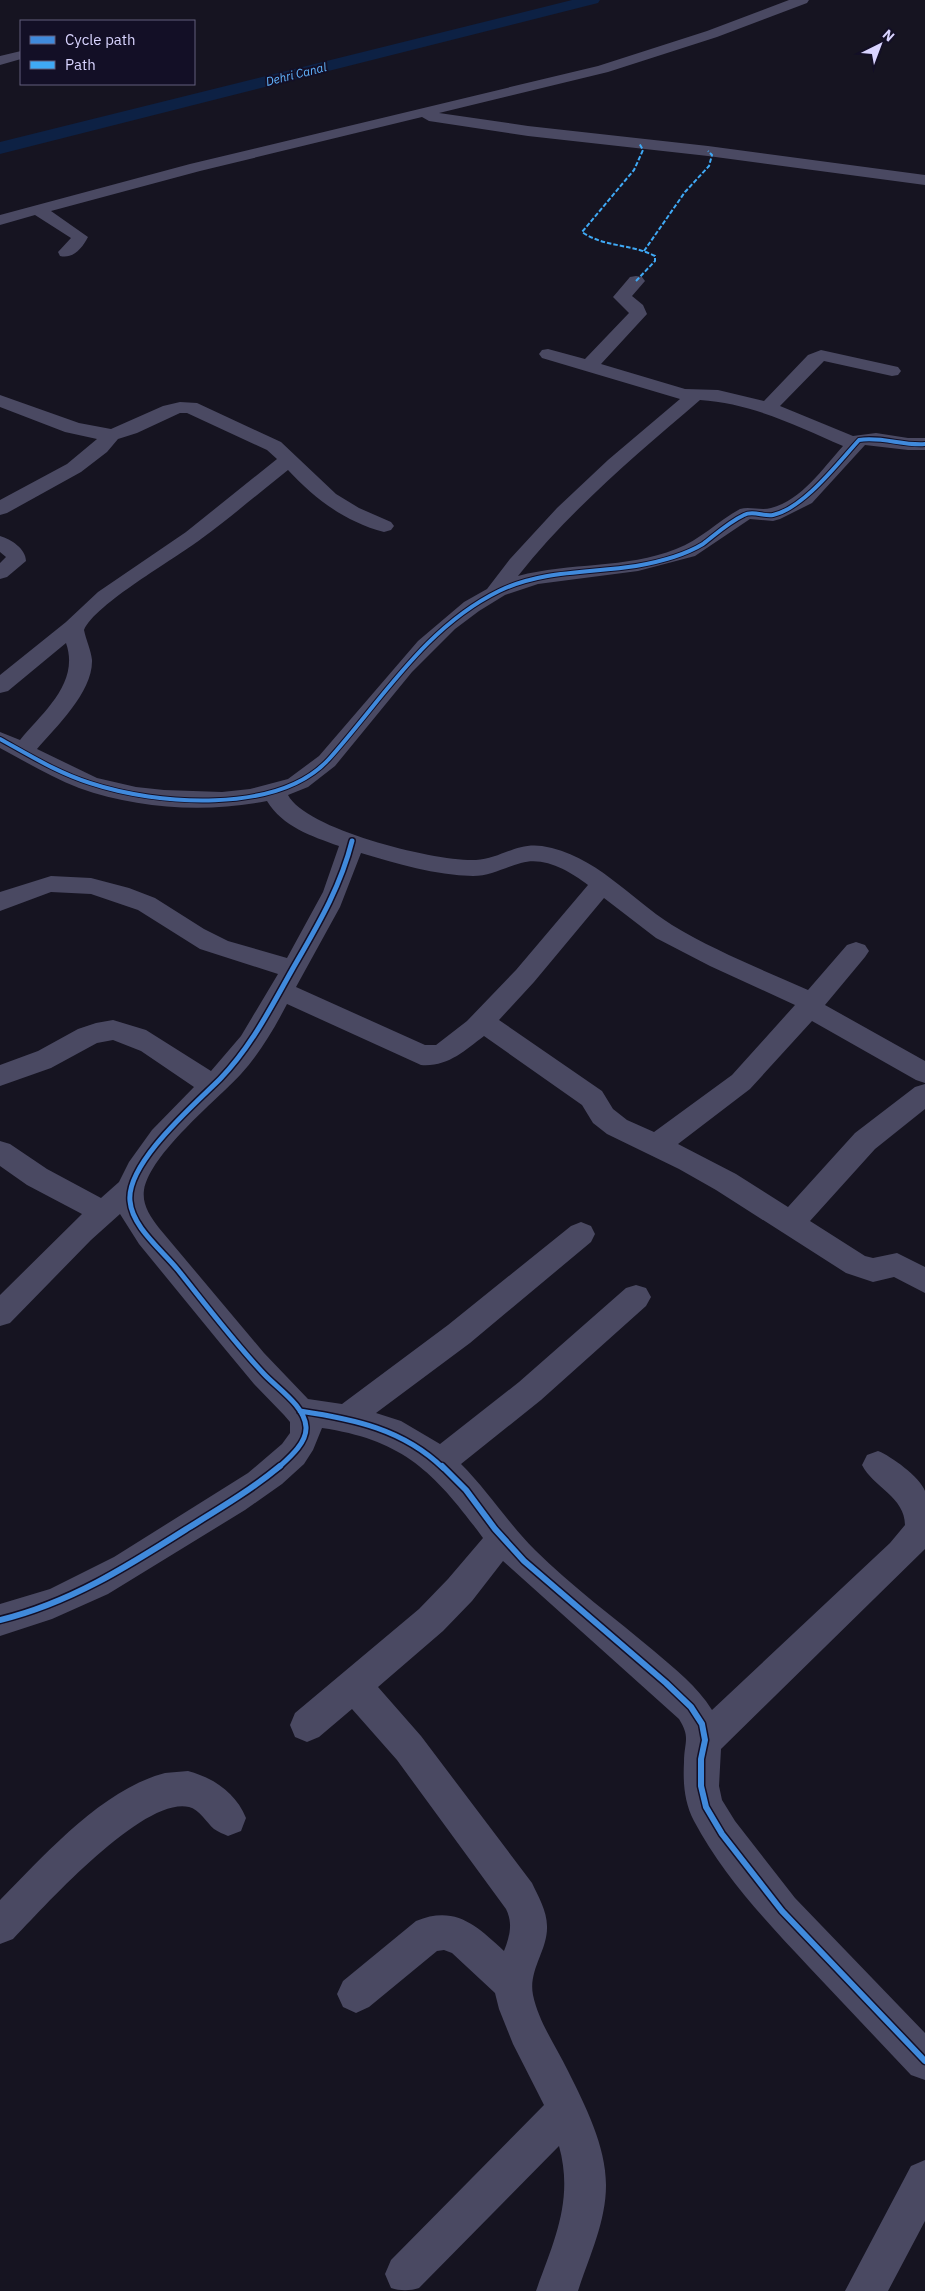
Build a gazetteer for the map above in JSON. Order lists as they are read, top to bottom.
{
  "water": ["Dehri Canal"],
  "legend": ["Cycle path", "Path"],
  "north": "top right"
}
